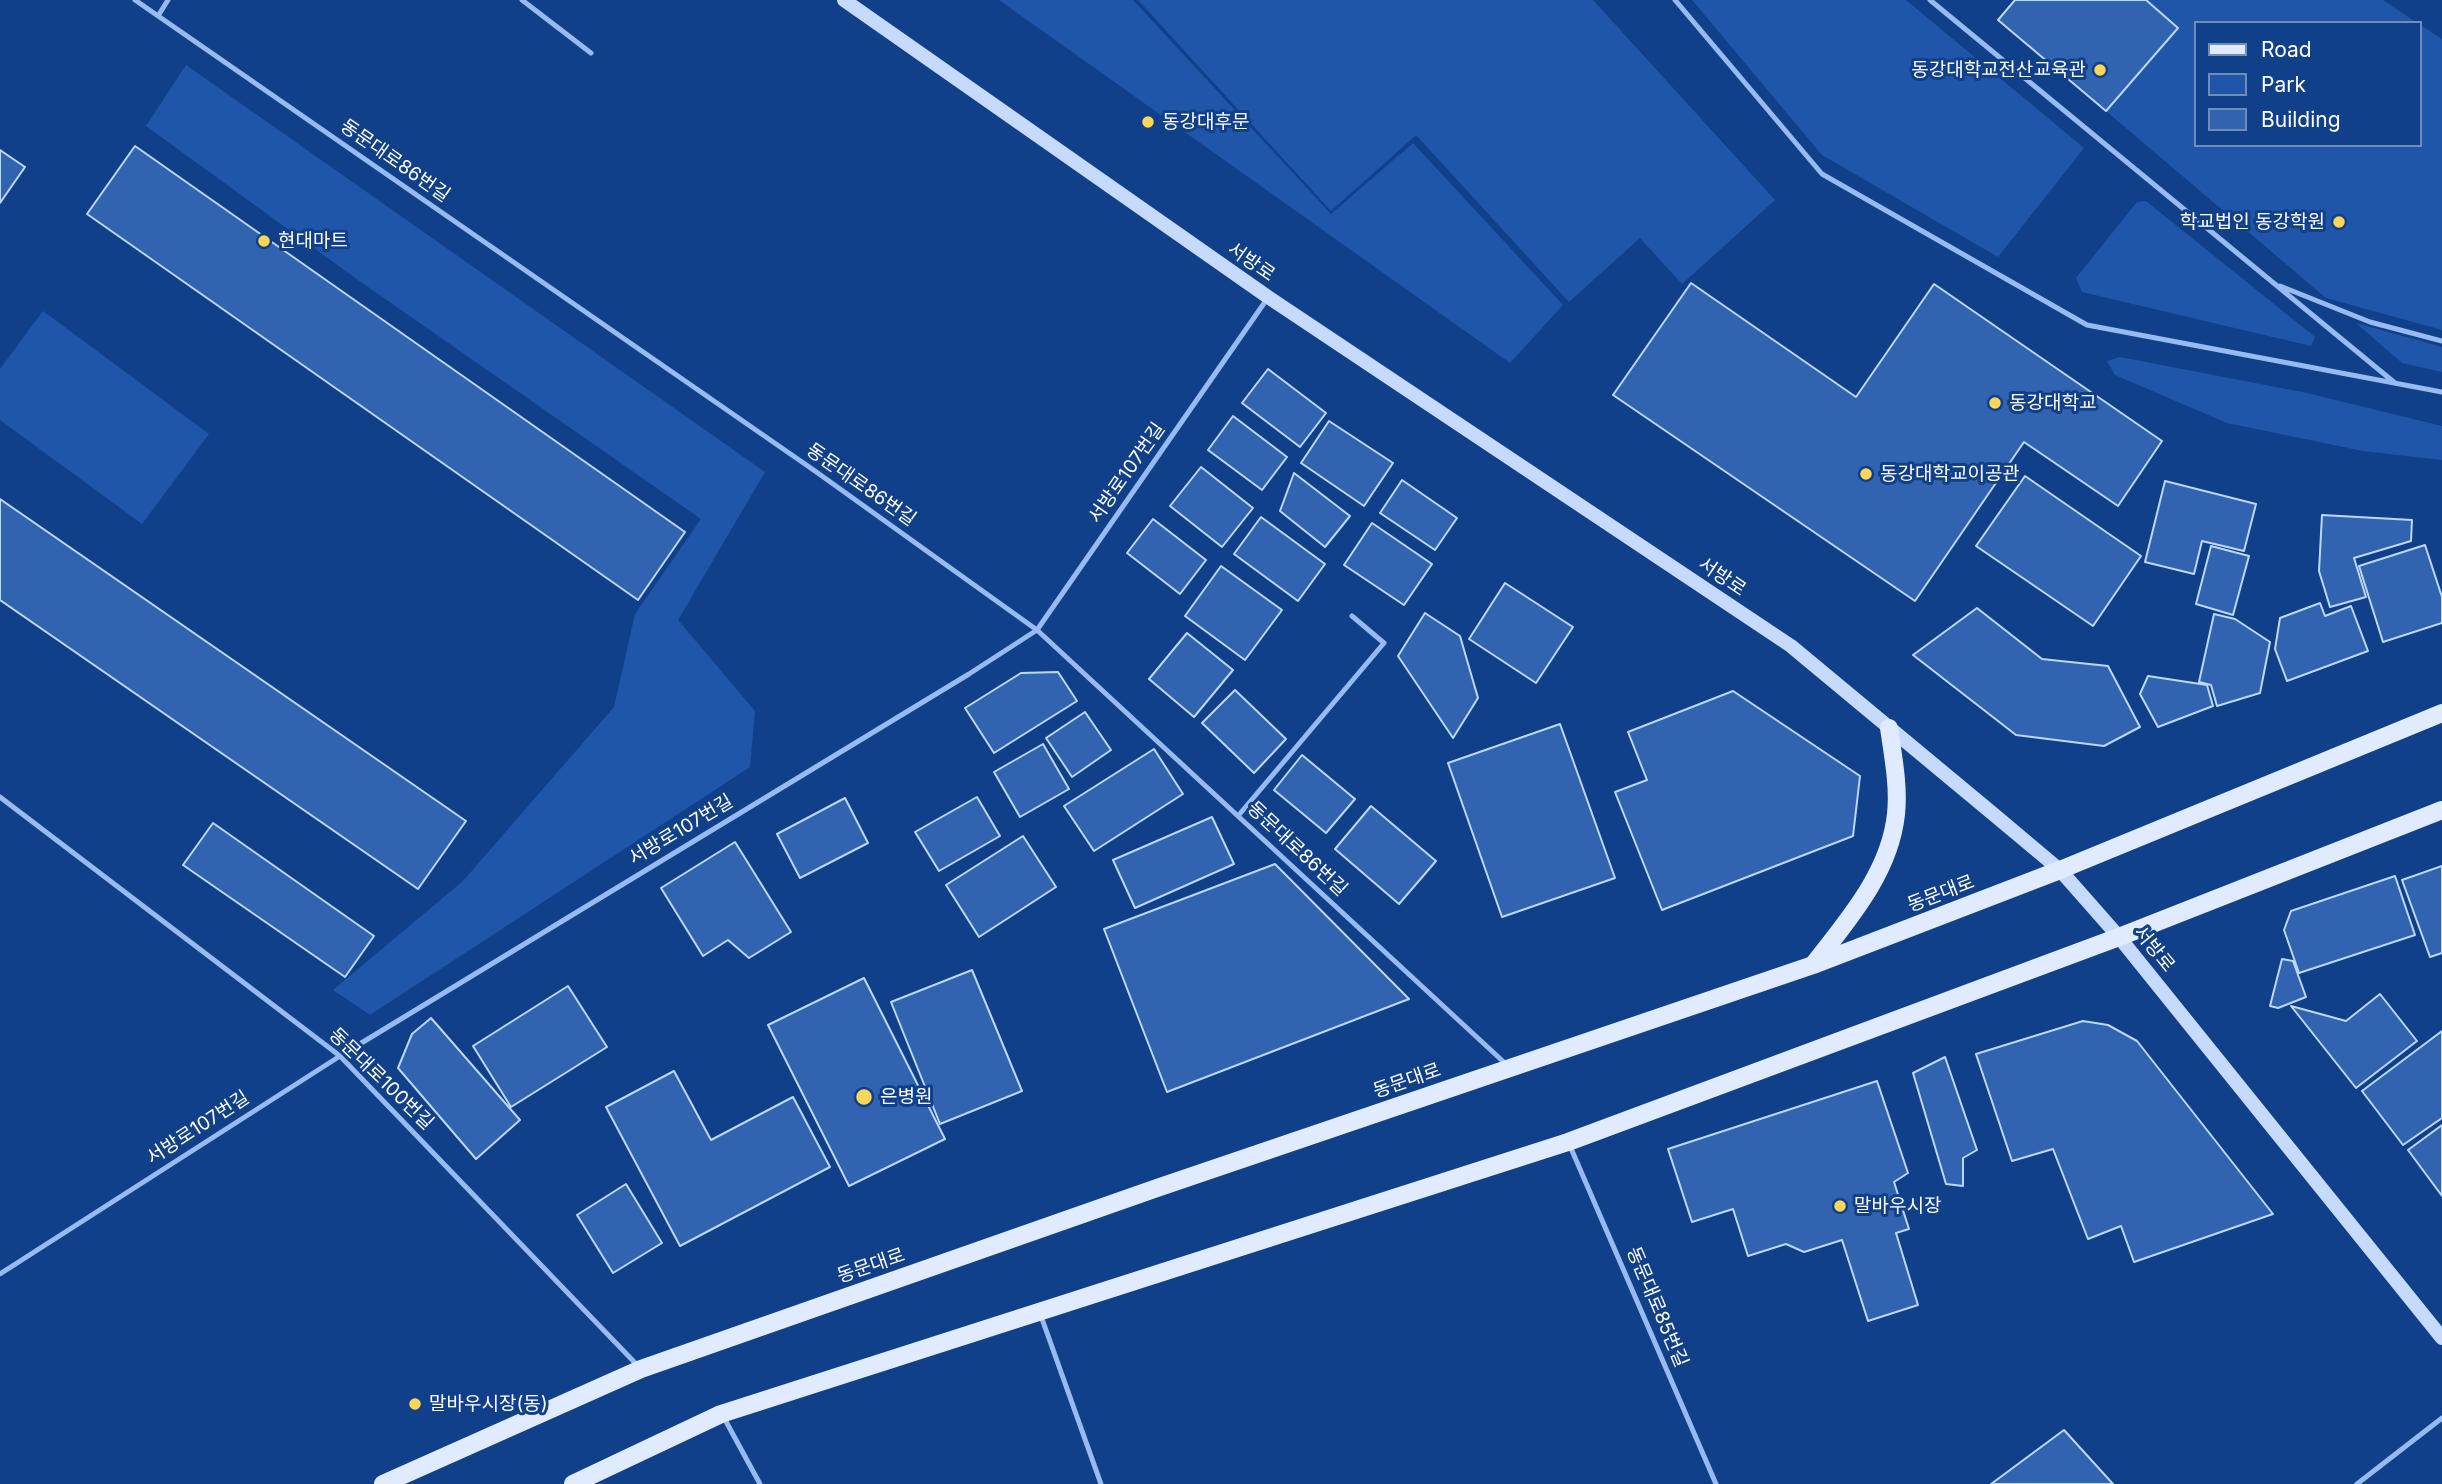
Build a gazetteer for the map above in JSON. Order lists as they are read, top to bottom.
{
  "streets": {
    "main road": ["서방로", "동문대로"],
    "lane": [
      "동문대로86번길",
      "서방로107번길",
      "동문대로100번길",
      "동문대로85번길"
    ]
  },
  "crossings": [
    ["동문대로86번길", "서방로107번길"],
    ["동문대로86번길", "동문대로"],
    ["서방로", "서방로107번길"],
    ["서방로", "동문대로"],
    ["서방로107번길", "동문대로100번길"],
    ["동문대로", "동문대로100번길"]
  ],
  "places": [
    "동강대학교전산교육관",
    "동강대후문",
    "학교법인 동강학원",
    "현대마트",
    "동강대학교",
    "동강대학교이공관",
    "은병원",
    "말바우시장",
    "말바우시장(동)"
  ],
  "legend": ["Road", "Park", "Building"]
}
